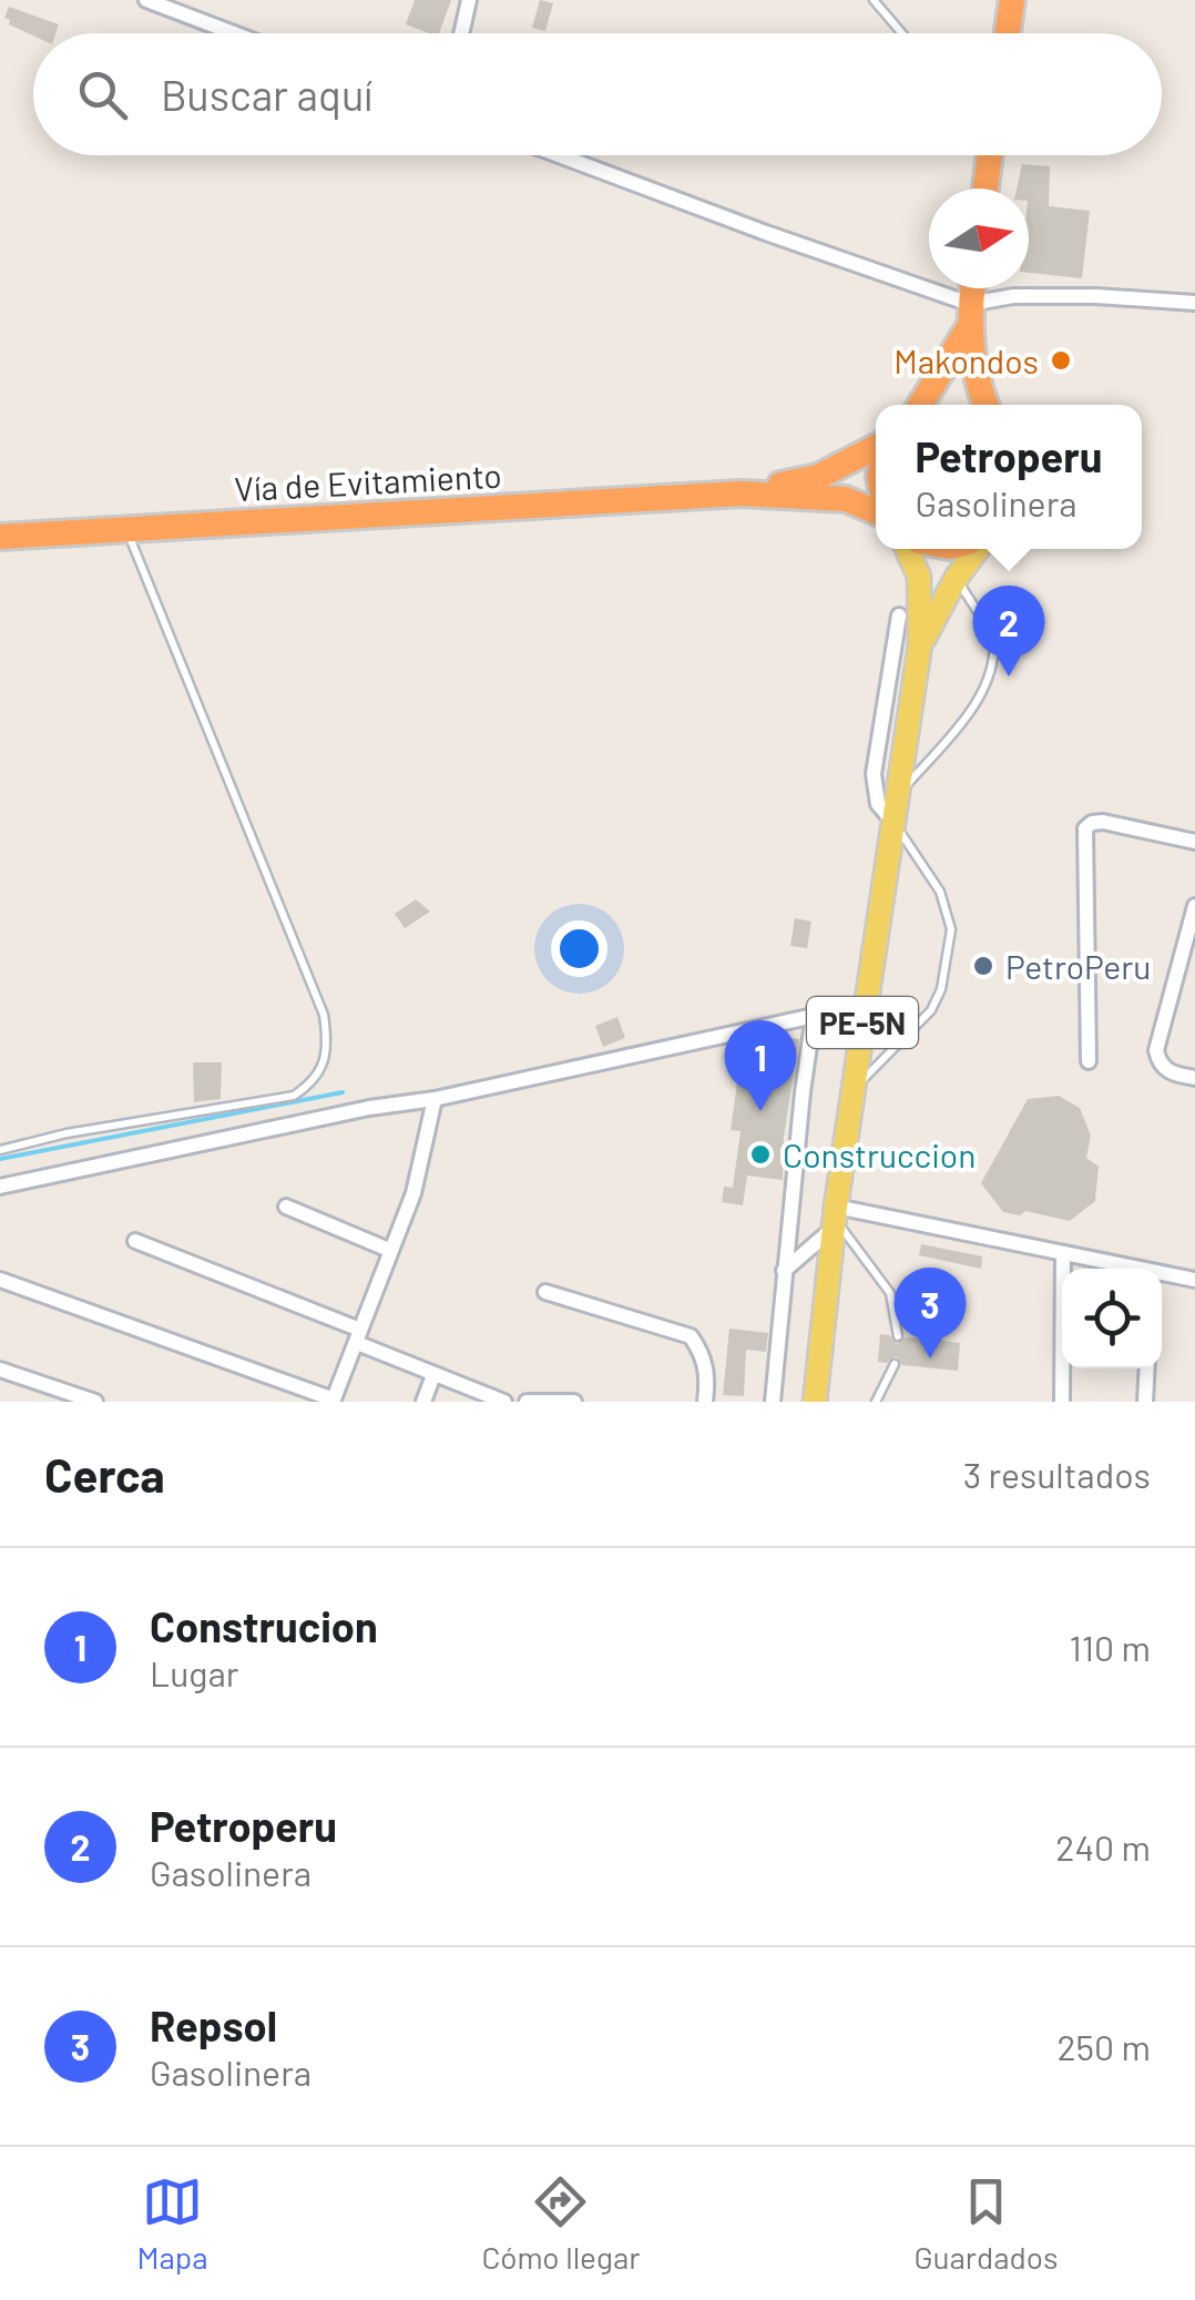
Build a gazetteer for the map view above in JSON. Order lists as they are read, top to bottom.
{
  "streets": {
    "highway": ["Vía de Evitamiento"],
    "main road": ["PE-5N"]
  },
  "places": ["Makondos", "PetroPeru", "Construccion"],
  "north": "right",
  "page": {
    "search": "Buscar aquí",
    "popup": ["Petroperu", "Gasolinera"],
    "pins": ["2", "1", "3"],
    "heading": ["Cerca", "3 resultados"],
    "list": [
      {
        "mark": "1",
        "name": "Construcion",
        "note": "Lugar",
        "value": "110 m"
      },
      {
        "mark": "2",
        "name": "Petroperu",
        "note": "Gasolinera",
        "value": "240 m"
      },
      {
        "mark": "3",
        "name": "Repsol",
        "note": "Gasolinera",
        "value": "250 m"
      }
    ],
    "nav": ["Mapa", "Cómo llegar", "Guardados"]
  }
}
